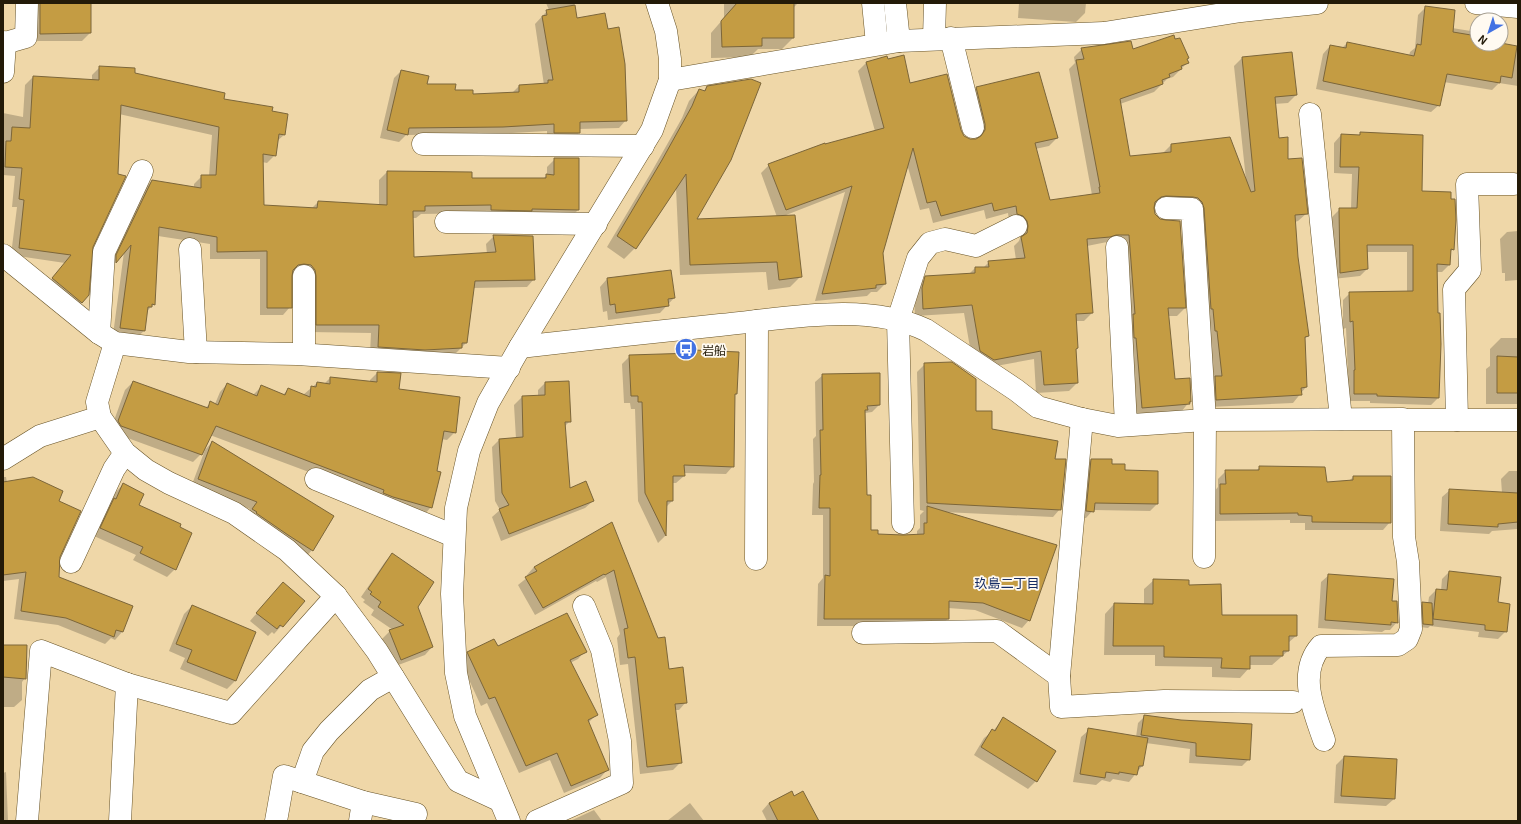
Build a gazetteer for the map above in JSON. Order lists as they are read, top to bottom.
{
  "districts": ["玖島二丁目"],
  "places": {
    "bus stop": ["岩船"]
  },
  "north": "bottom left"
}
